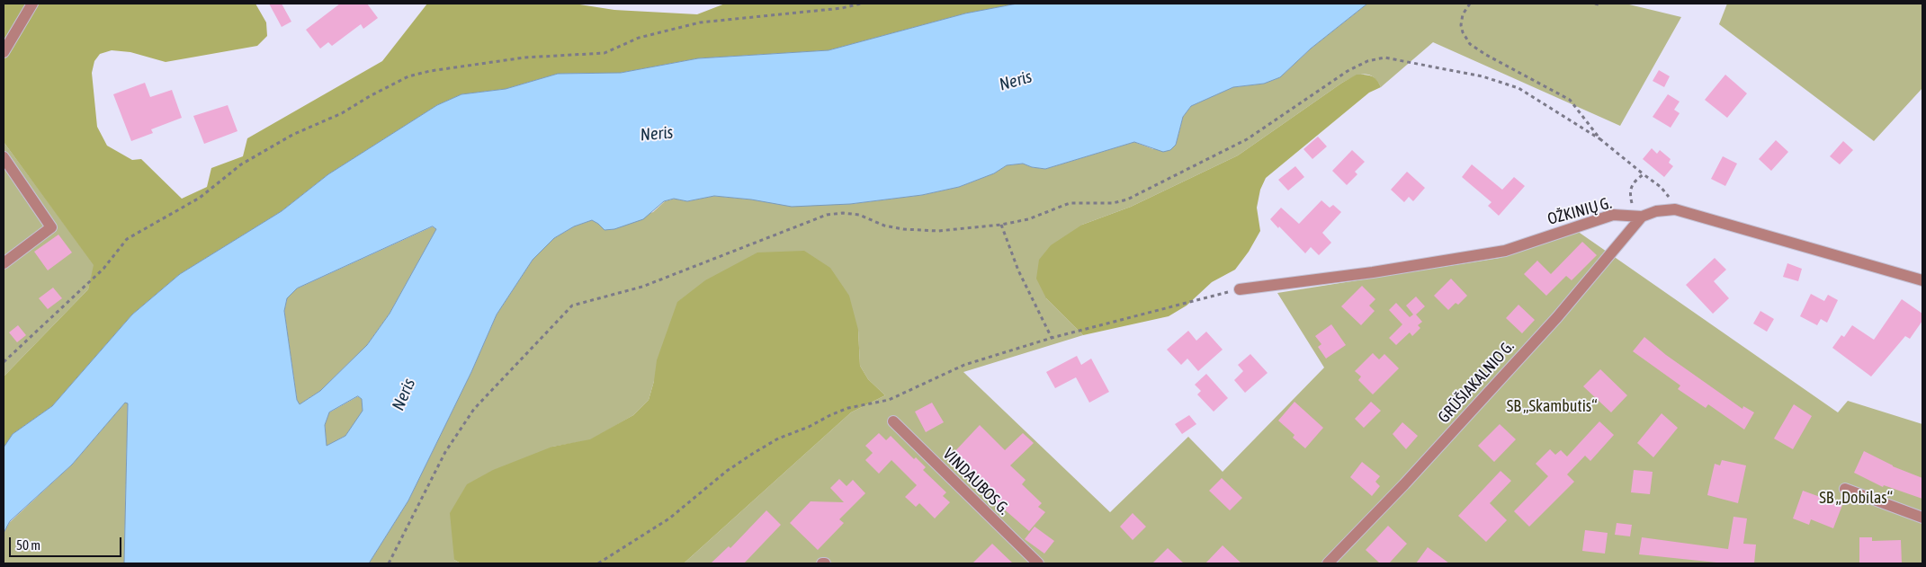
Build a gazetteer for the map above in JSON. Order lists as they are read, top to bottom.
{
  "streets": {
    "street": ["OŽKINIŲ G.", "GRŪŠIAKALNIO G.", "VINDAUBOS G."]
  },
  "crossings": [
    ["OŽKINIŲ G.", "GRŪŠIAKALNIO G."]
  ],
  "water": ["Neris"],
  "parks": ["SB „Skambutis“", "SB „Dobilas“"],
  "scale_bar": "50 m"
}
